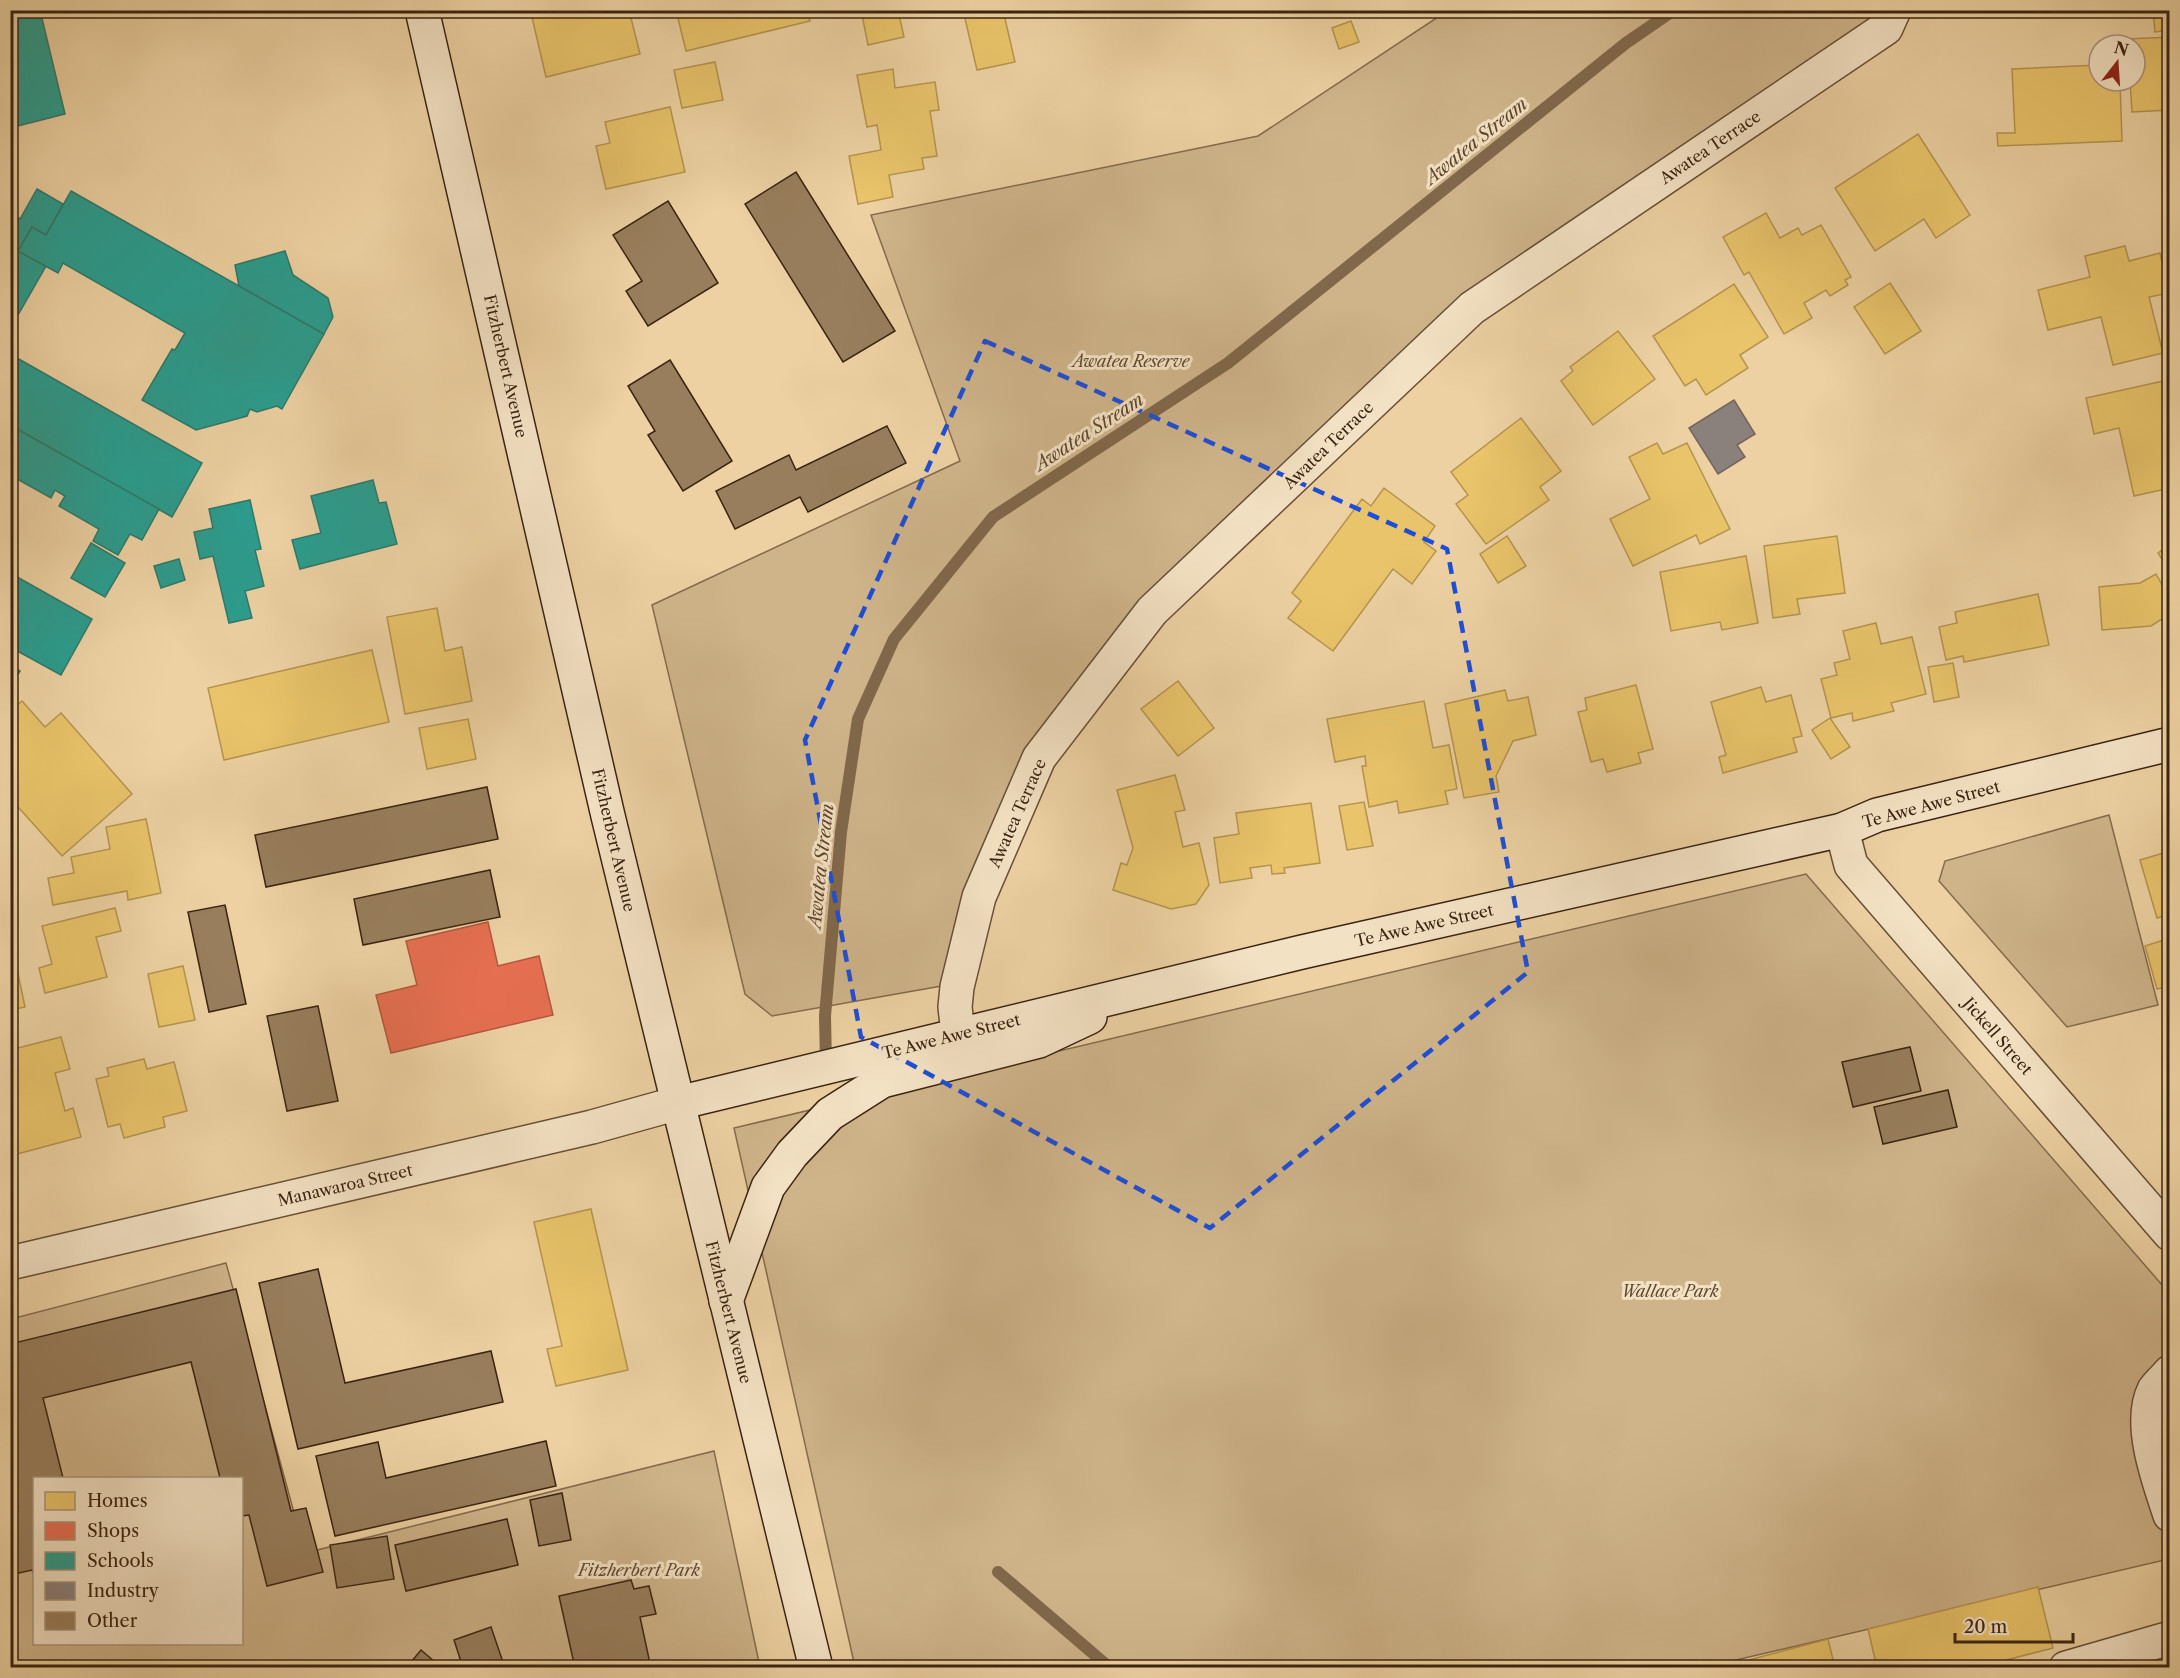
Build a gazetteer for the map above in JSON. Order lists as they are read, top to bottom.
{
  "streets": {
    "main road": [
      "Awatea Terrace",
      "Fitzherbert Avenue",
      "Te Awe Awe Street",
      "Jickell Street",
      "Manawaroa Street"
    ]
  },
  "crossings": [
    ["Awatea Terrace", "Te Awe Awe Street"],
    ["Fitzherbert Avenue", "Te Awe Awe Street"],
    ["Fitzherbert Avenue", "Manawaroa Street"],
    ["Te Awe Awe Street", "Jickell Street"],
    ["Te Awe Awe Street", "Manawaroa Street"]
  ],
  "water": ["Awatea Stream"],
  "parks": ["Awatea Reserve", "Wallace Park", "Fitzherbert Park"],
  "legend": [
    "Homes",
    "Shops",
    "Schools",
    "Industry",
    "Other"
  ],
  "scale_bar": "20 m",
  "north": "top"
}
